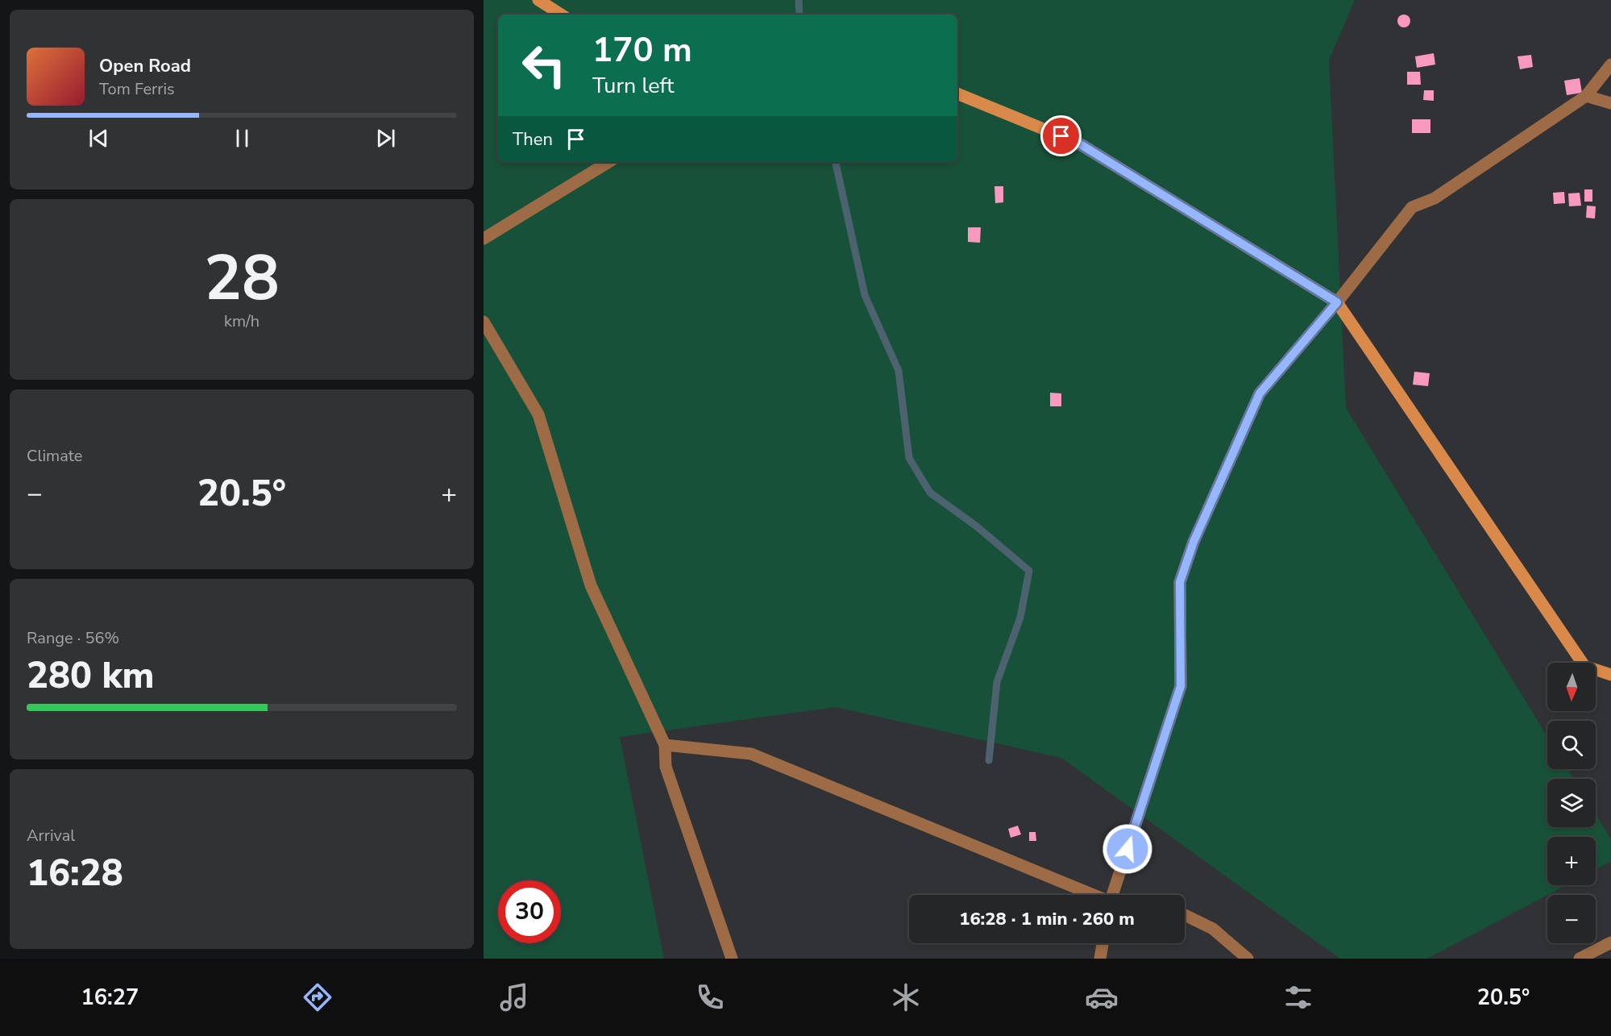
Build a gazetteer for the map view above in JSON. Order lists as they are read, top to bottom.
{
  "north": "bottom",
  "page": {
    "turn": ["170 m", "Turn left"],
    "song": ["Open Road", "Tom Ferris"],
    "then": "Then",
    "tile": [
      ["28", "km/h"],
      "Climate",
      ["Range · 56%", "280 km"],
      ["Arrival", "16:28"]
    ],
    "heat": ["−", "20.5°", "+"],
    "map_buttons": ["+", "−"],
    "limit": "30",
    "trip": "16:28 · 1 min · 260 m",
    "tabs": ["16:27", "20.5°"]
  }
}
